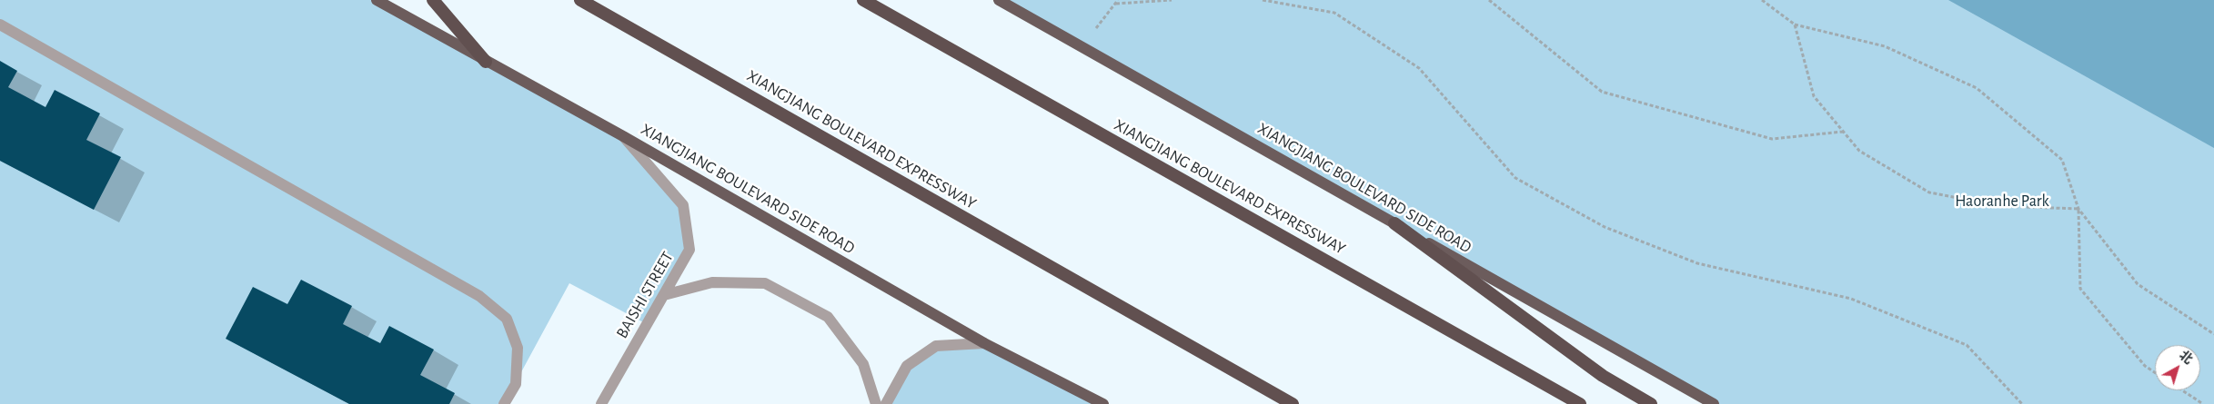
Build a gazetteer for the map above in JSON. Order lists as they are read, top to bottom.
{
  "streets": {
    "highway": ["XIANGJIANG BOULEVARD EXPRESSWAY"],
    "main road": ["XIANGJIANG BOULEVARD SIDE ROAD"],
    "street": ["BAISHI STREET"]
  },
  "crossings": [
    ["XIANGJIANG BOULEVARD SIDE ROAD", "BAISHI STREET"]
  ],
  "parks": ["Haoranhe Park"],
  "north": "top right"
}
